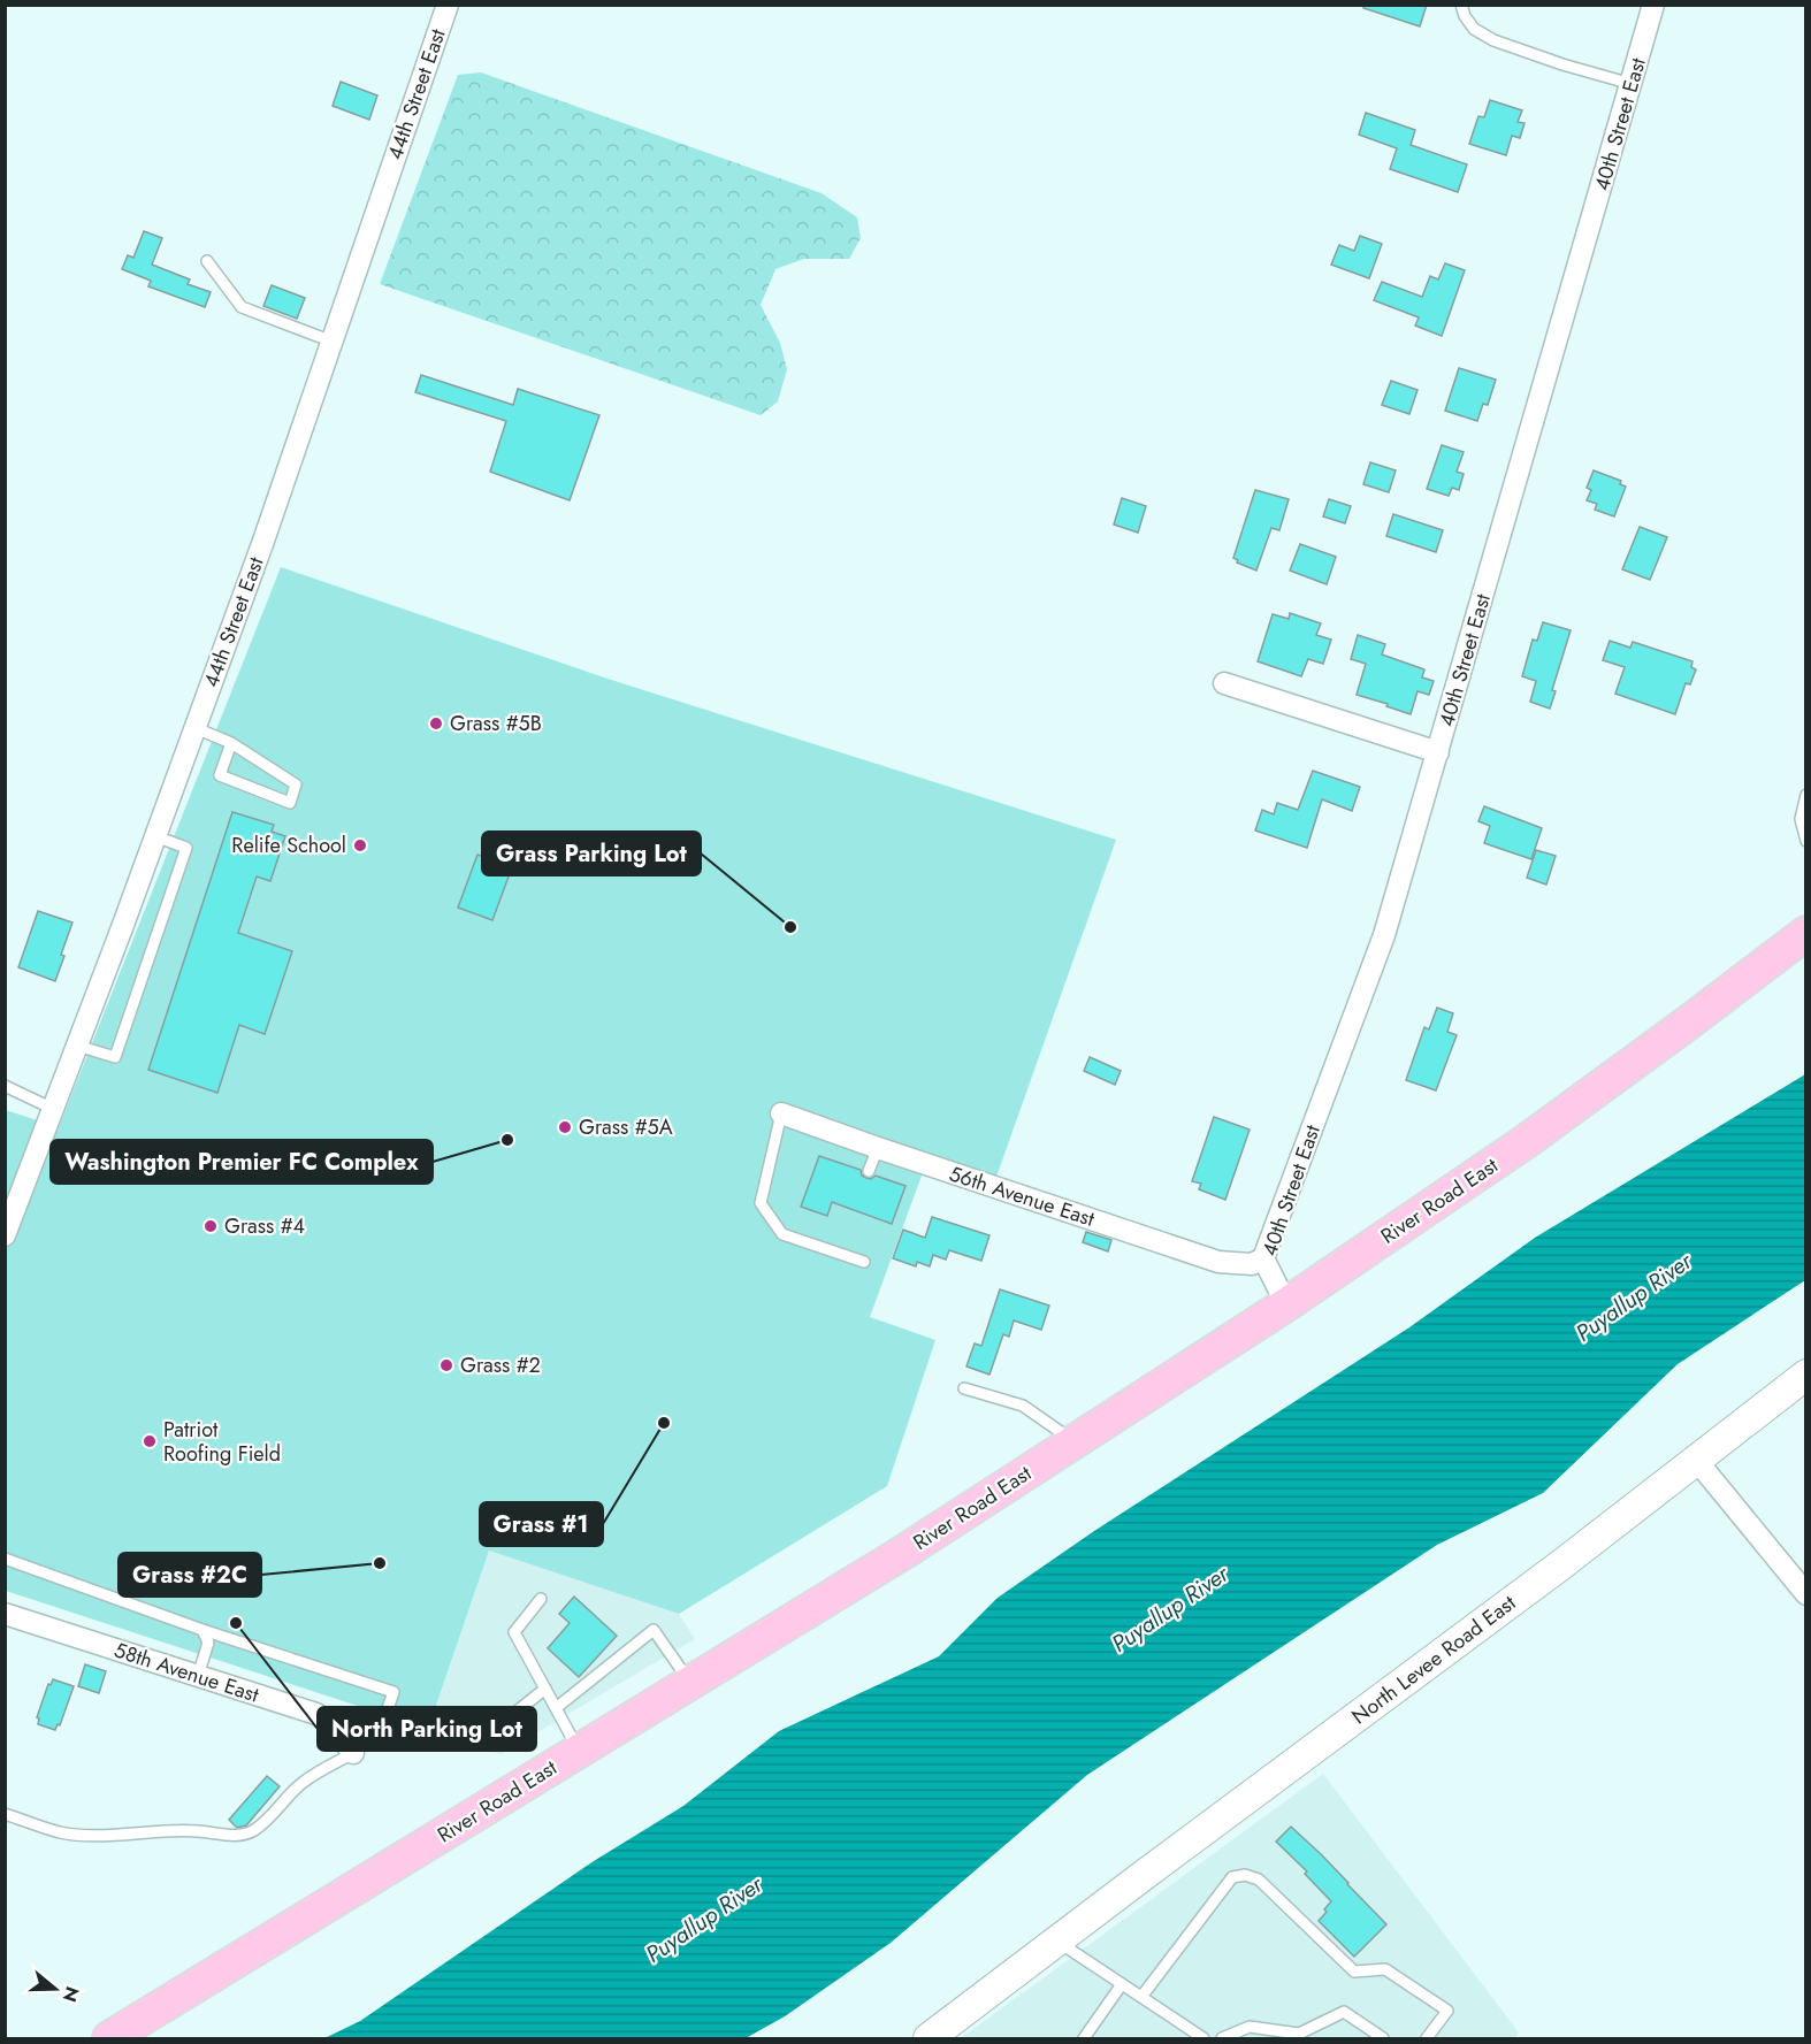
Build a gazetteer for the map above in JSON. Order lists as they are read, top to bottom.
{
  "streets": {
    "main road": ["River Road East"],
    "street": [
      "44th Street East",
      "40th Street East",
      "56th Avenue East",
      "North Levee Road East",
      "58th Avenue East"
    ]
  },
  "crossings": [
    ["40th Street East", "56th Avenue East"],
    ["40th Street East", "River Road East"]
  ],
  "water": ["Puyallup River"],
  "places": [
    "Grass #5B",
    "Relife School",
    "Grass Parking Lot",
    "Grass #5A",
    "Washington Premier FC Complex",
    "Grass #4",
    "Grass #2",
    "Grass #1",
    "Patriot Roofing Field",
    "Grass #2C",
    "North Parking Lot"
  ],
  "north": "right"
}
